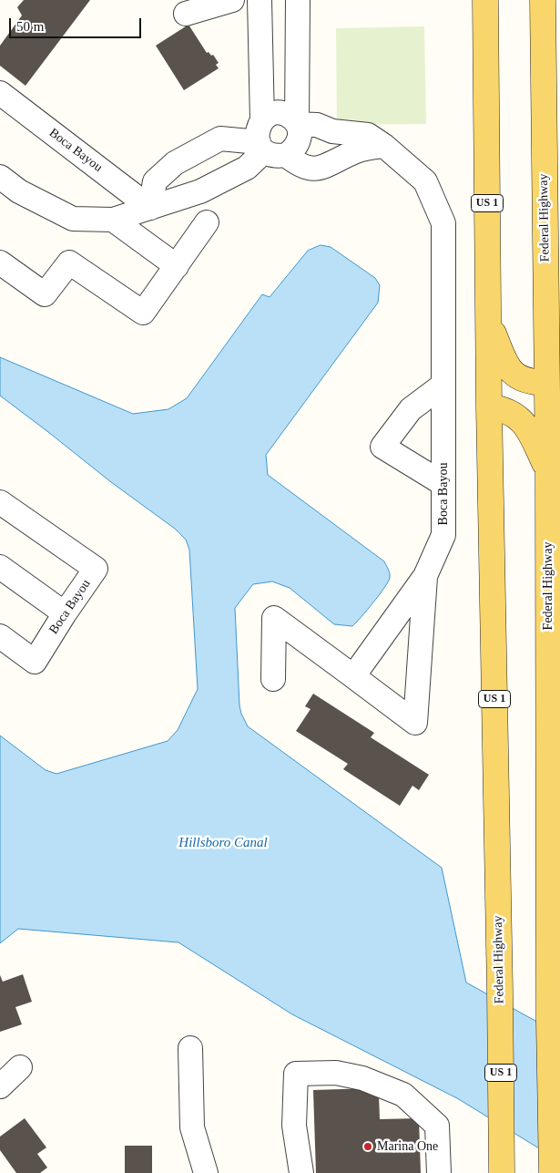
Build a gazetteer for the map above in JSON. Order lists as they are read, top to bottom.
{
  "streets": {
    "main road": ["US 1", "Federal Highway"],
    "street": ["Boca Bayou"]
  },
  "water": ["Hillsboro Canal"],
  "places": ["Marina One"],
  "scale_bar": "50 m"
}
